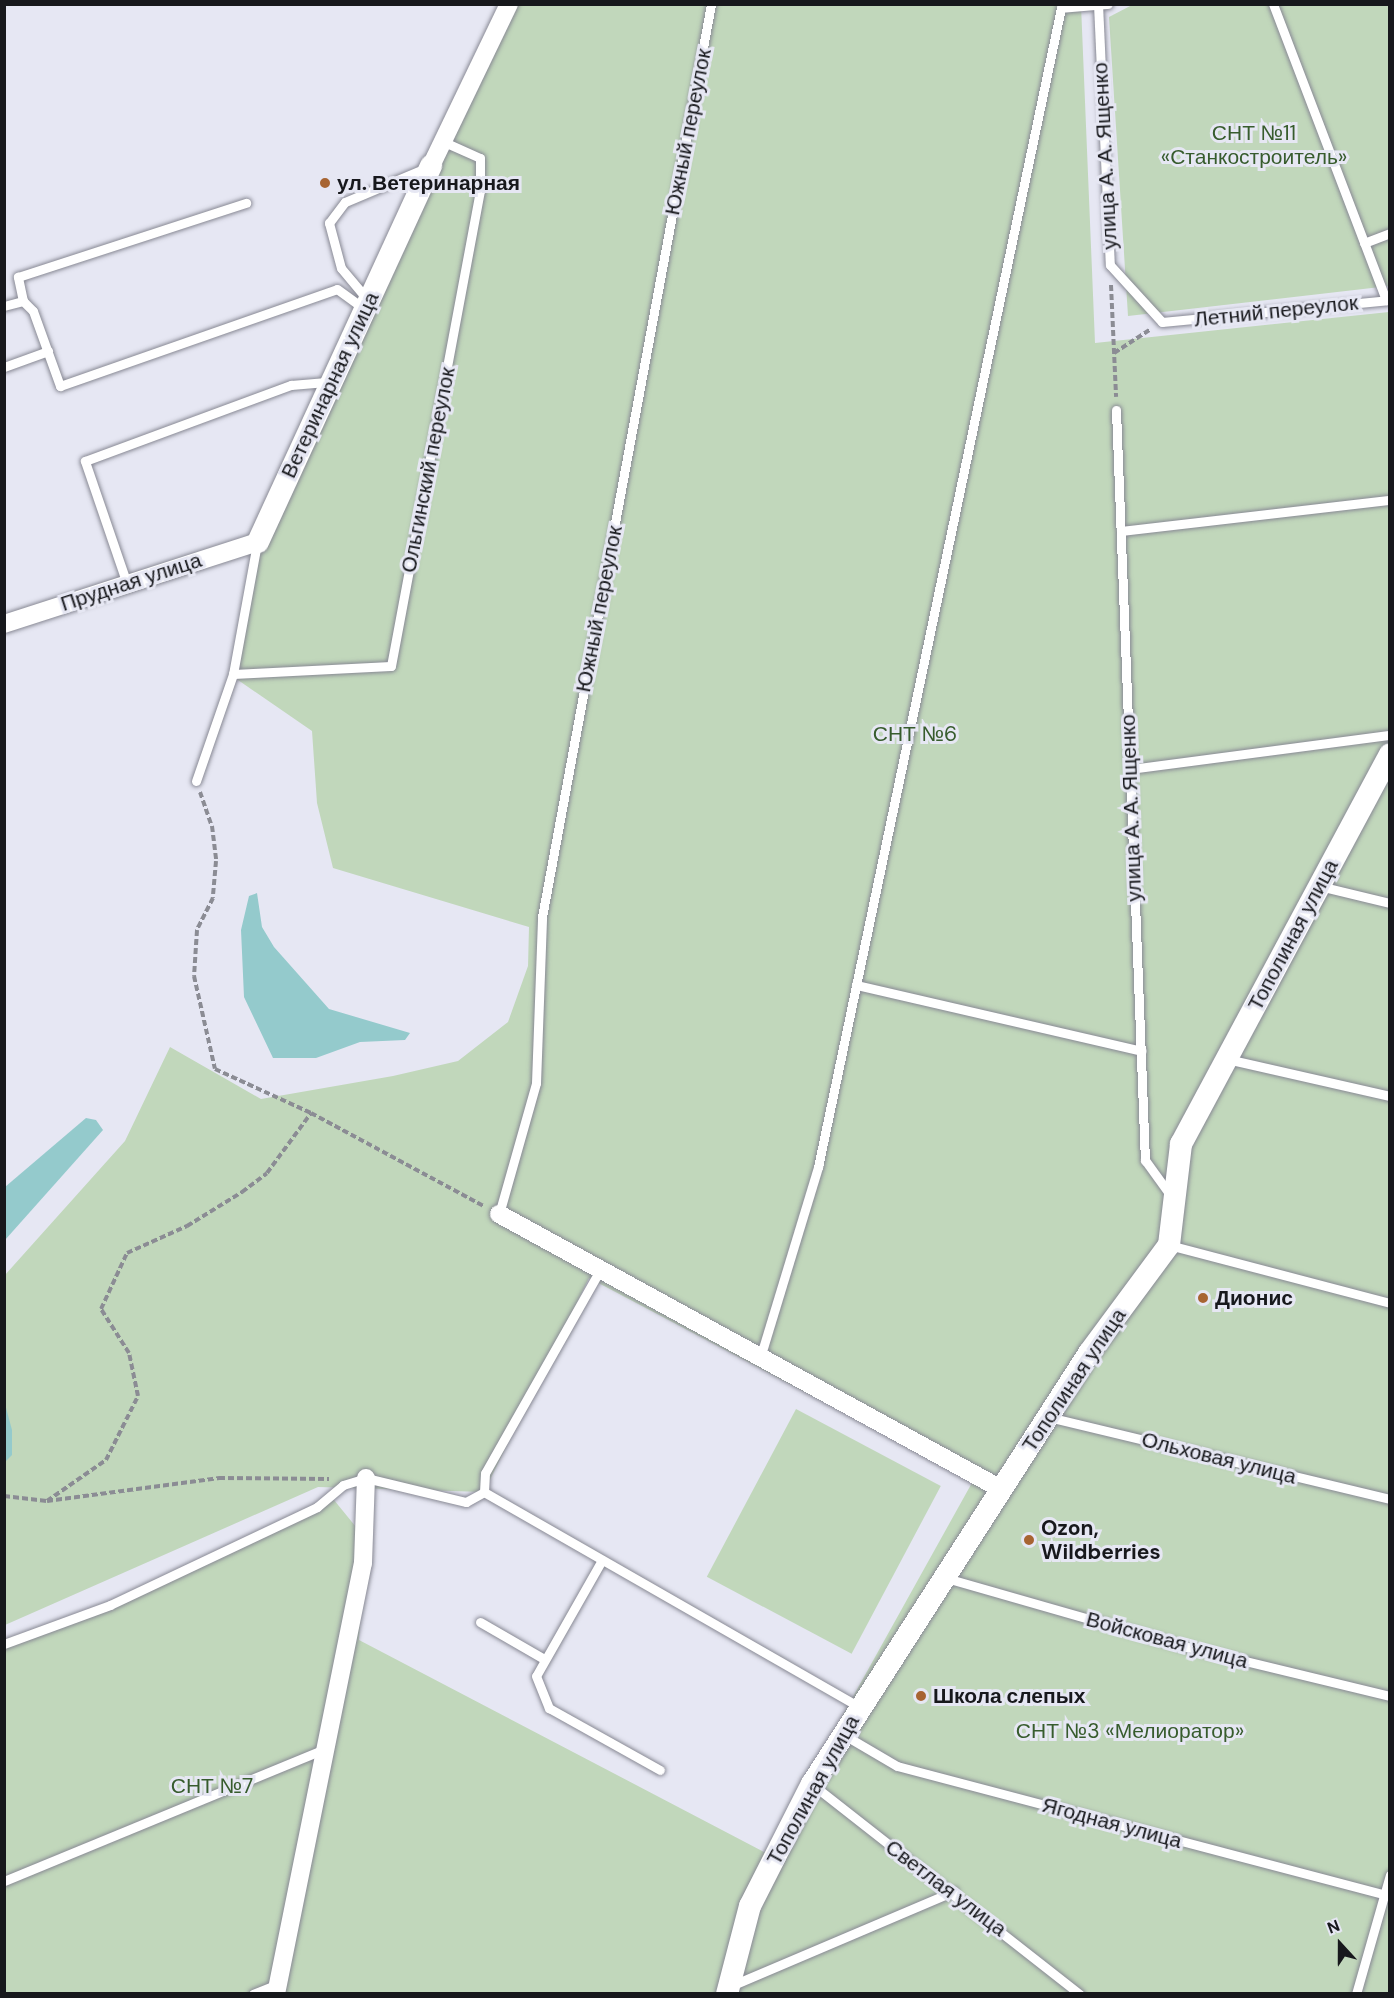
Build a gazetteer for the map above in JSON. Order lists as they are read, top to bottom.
{
  "streets": {
    "street": ["Ветеринарная улица", "Прудная улица", "Тополиная улица"],
    "lane": [
      "Южный переулок",
      "улица А. А. Ященко",
      "Летний переулок",
      "Ольгинский переулок",
      "Ольховая улица",
      "Войсковая улица",
      "Ягодная улица",
      "Светлая улица"
    ]
  },
  "crossings": [
    ["улица А. А. Ященко", "Летний переулок"],
    ["улица А. А. Ященко", "Тополиная улица"],
    ["Ветеринарная улица", "Ольгинский переулок"],
    ["Ветеринарная улица", "Прудная улица"],
    ["Тополиная улица", "Ольховая улица"],
    ["Тополиная улица", "Войсковая улица"],
    ["Тополиная улица", "Ягодная улица"],
    ["Тополиная улица", "Светлая улица"]
  ],
  "parks": [
    "СНТ №11 «Станкостроитель»",
    "СНТ №6",
    "СНТ №3 «Мелиоратор»",
    "СНТ №7"
  ],
  "places": [
    "ул. Ветеринарная",
    "Дионис",
    "Ozon, Wildberries",
    "Школа слепых"
  ],
  "north": "top"
}
